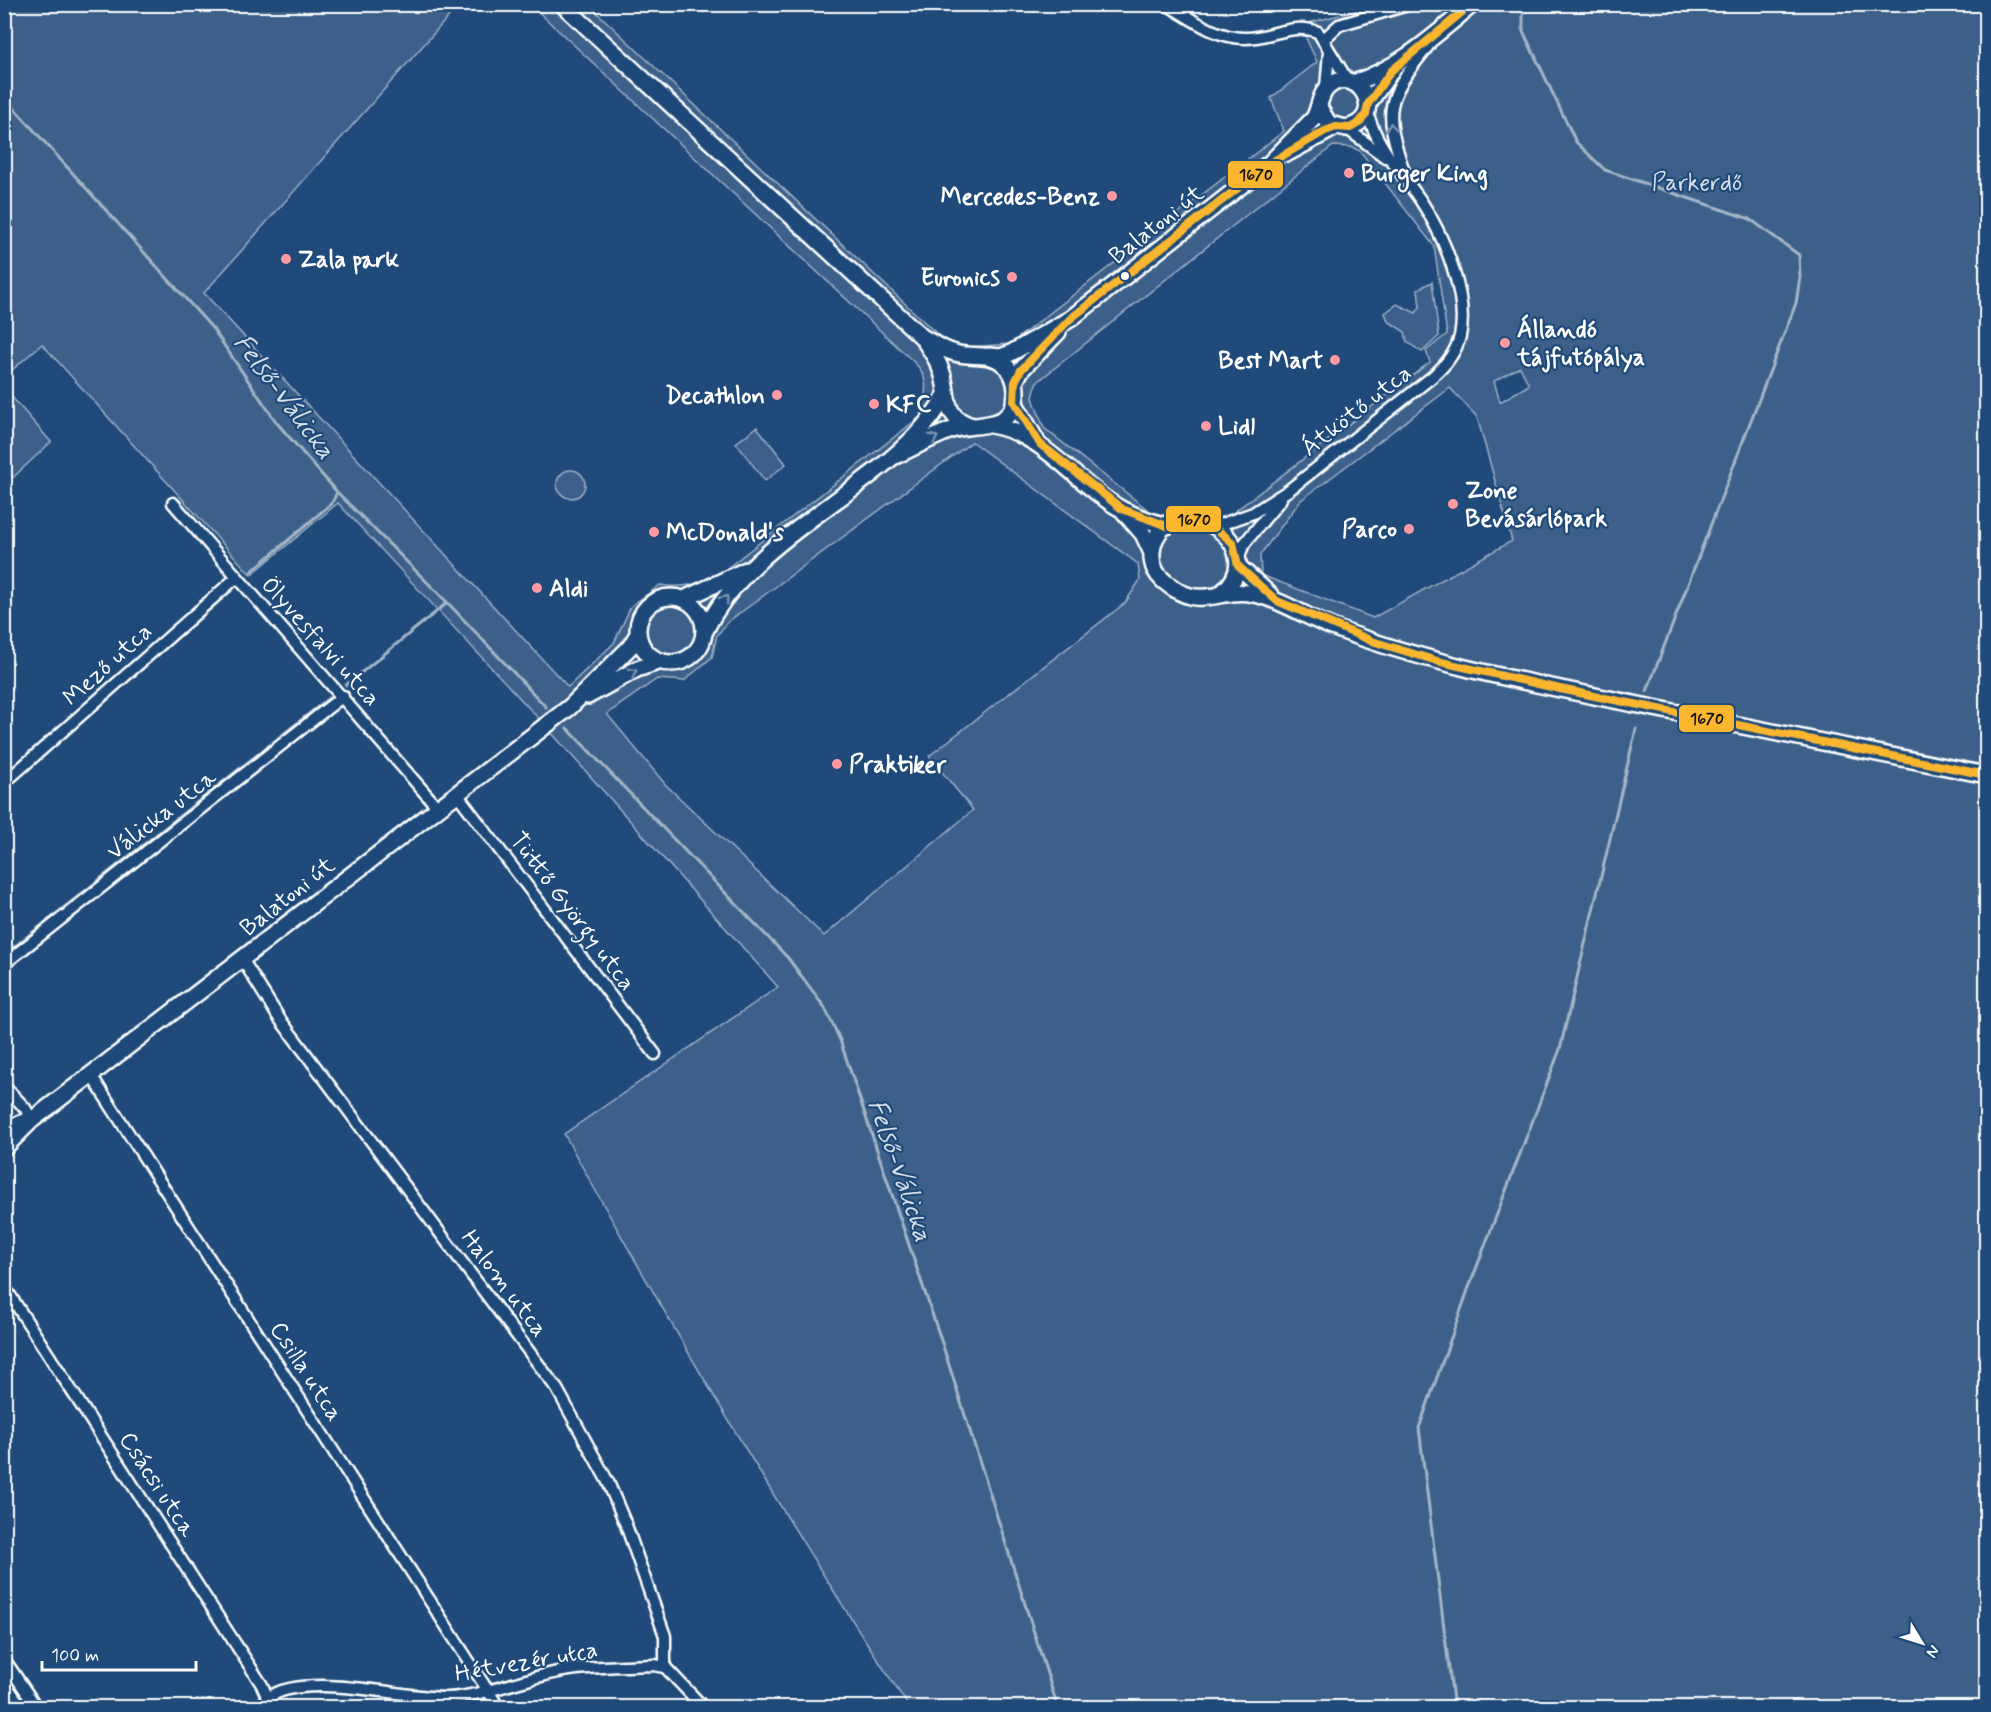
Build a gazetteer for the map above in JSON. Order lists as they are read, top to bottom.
{
  "streets": {
    "main road": ["Balatoni út"],
    "street": [
      "Átkötő utca",
      "Ölyvesfalvi utca",
      "Mező utca",
      "Válicka utca",
      "Tüttő György utca",
      "Halom utca",
      "Csilla utca",
      "Csácsi utca",
      "Hétvezér utca"
    ]
  },
  "crossings": [
    ["Balatoni út", "Ölyvesfalvi utca"],
    ["Balatoni út", "Tüttő György utca"],
    ["Balatoni út", "Halom utca"],
    ["Balatoni út", "Csilla utca"],
    ["Ölyvesfalvi utca", "Mező utca"],
    ["Ölyvesfalvi utca", "Válicka utca"],
    ["Halom utca", "Hétvezér utca"],
    ["Csilla utca", "Hétvezér utca"],
    ["Csácsi utca", "Hétvezér utca"]
  ],
  "water": ["Felső-Válicka"],
  "parks": ["Parkerdő"],
  "places": [
    "Burger King",
    "Mercedes-Benz",
    "Zala park",
    "Euronics",
    "Állandó tájfutópálya",
    "Best Mart",
    "Decathlon",
    "KFC",
    "Lidl",
    "Zone Bevásárlópark",
    "Parco",
    "McDonald's",
    "Aldi",
    "Praktiker"
  ],
  "lines": ["transit line 1670"],
  "scale_bar": "100 m",
  "north": "bottom right"
}
